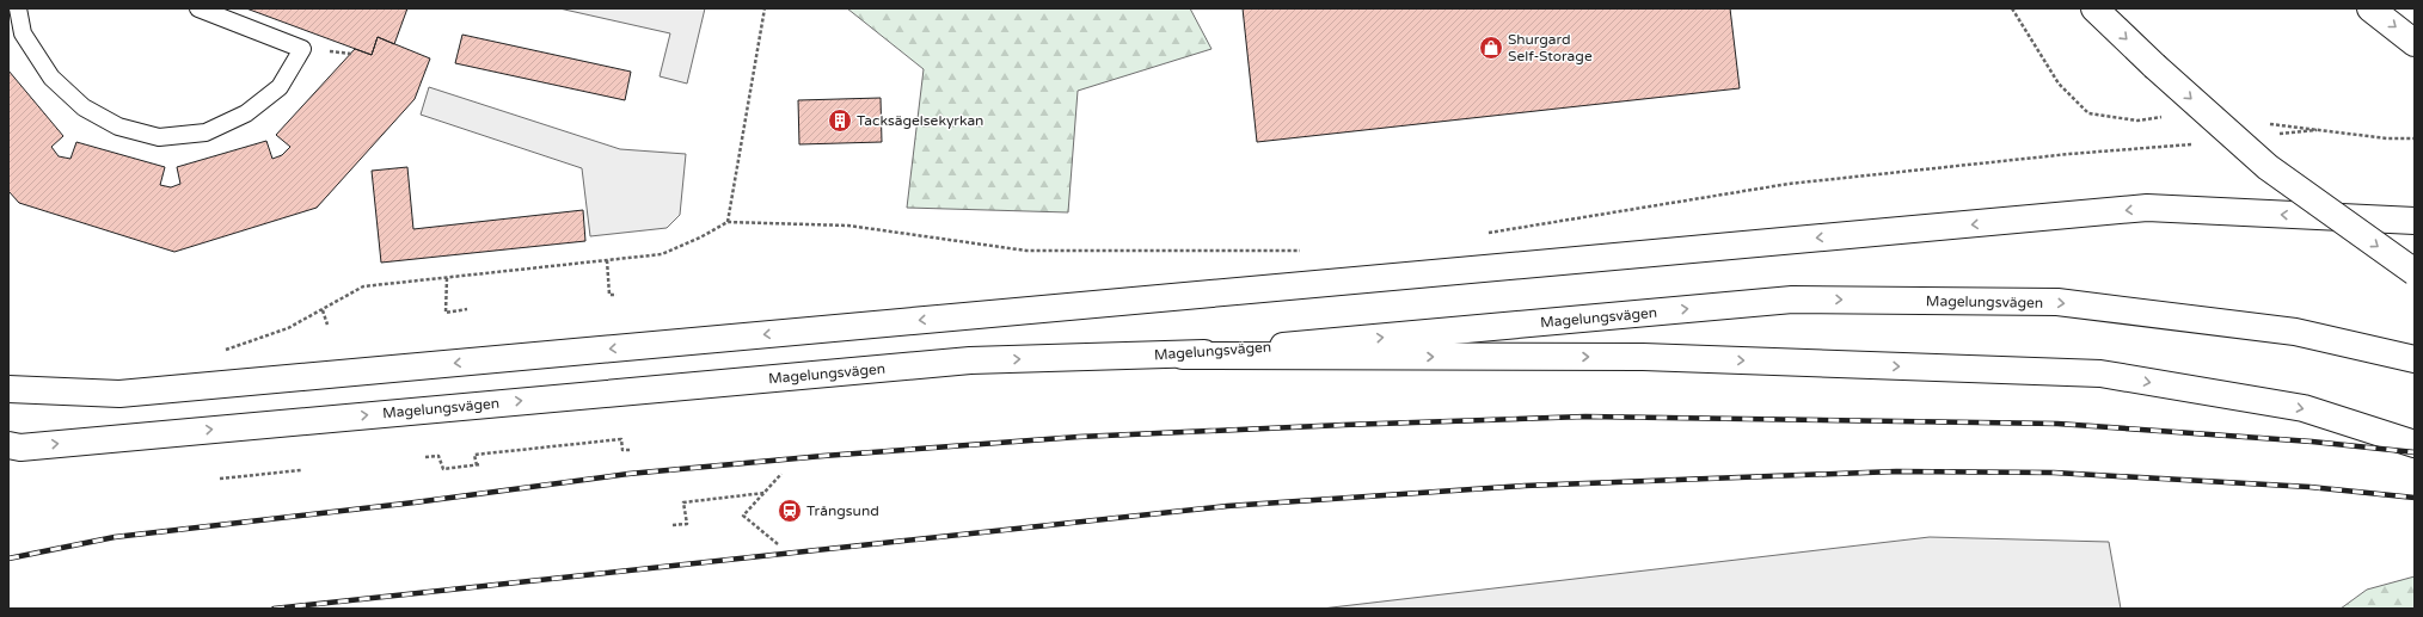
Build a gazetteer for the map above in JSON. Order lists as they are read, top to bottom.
{
  "streets": {
    "main road": ["Magelungsvägen"]
  },
  "places": {
    "shop": ["Shurgard Self-Storage"],
    "building": ["Tacksägelsekyrkan"],
    "station": ["Trångsund"]
  }
}
